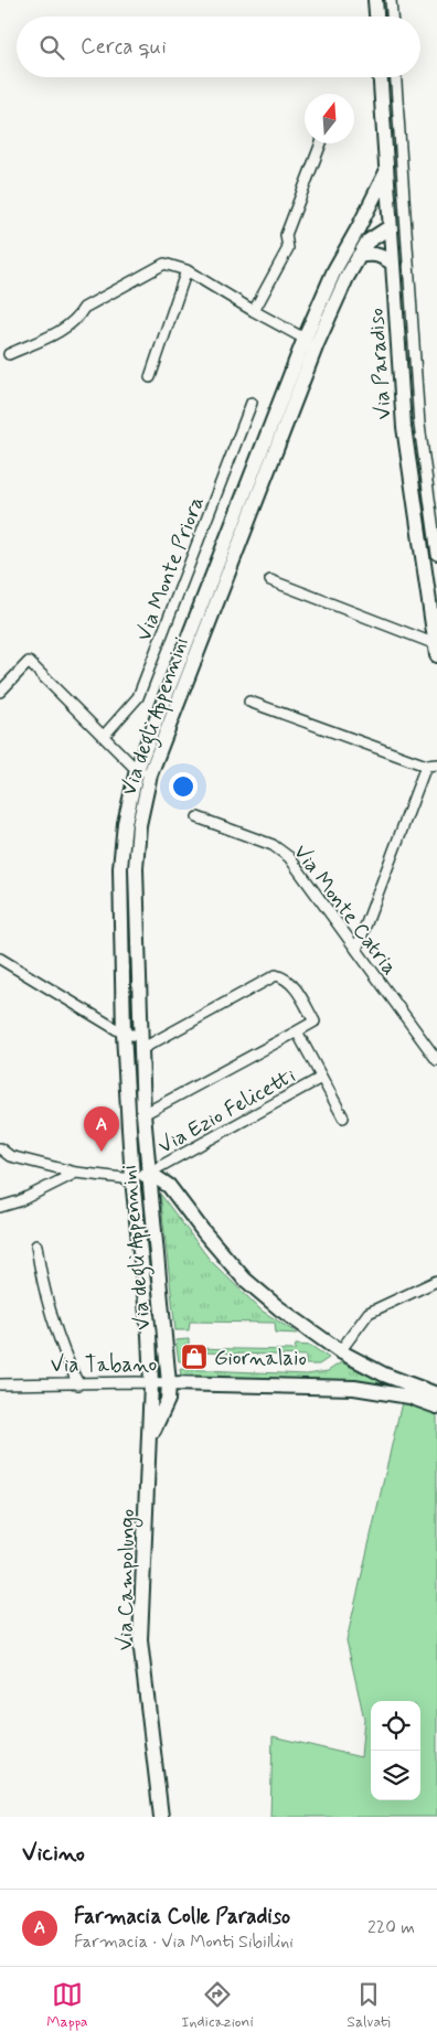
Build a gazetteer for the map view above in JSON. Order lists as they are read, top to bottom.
{
  "streets": {
    "street": [
      "Via Paradiso",
      "Via Monte Priora",
      "Via degli Appennini",
      "Via Monte Catria",
      "Via Ezio Felicetti",
      "Via Tabano",
      "Via Campolungo"
    ]
  },
  "crossings": [
    ["Via Paradiso", "Via degli Appennini"],
    ["Via degli Appennini", "Via Ezio Felicetti"],
    ["Via degli Appennini", "Via Tabano"],
    ["Via degli Appennini", "Via Campolungo"],
    ["Via Tabano", "Via Campolungo"]
  ],
  "places": {
    "shop": ["Giornalaio"]
  },
  "north": "top",
  "page": {
    "search": "Cerca qui",
    "pins": "A",
    "heading": "Vicino",
    "list": [
      {
        "mark": "A",
        "name": "Farmacia Colle Paradiso",
        "note": "Farmacia · Via Monti Sibillini",
        "value": "220 m"
      }
    ],
    "nav": ["Mappa", "Indicazioni", "Salvati"]
  }
}
